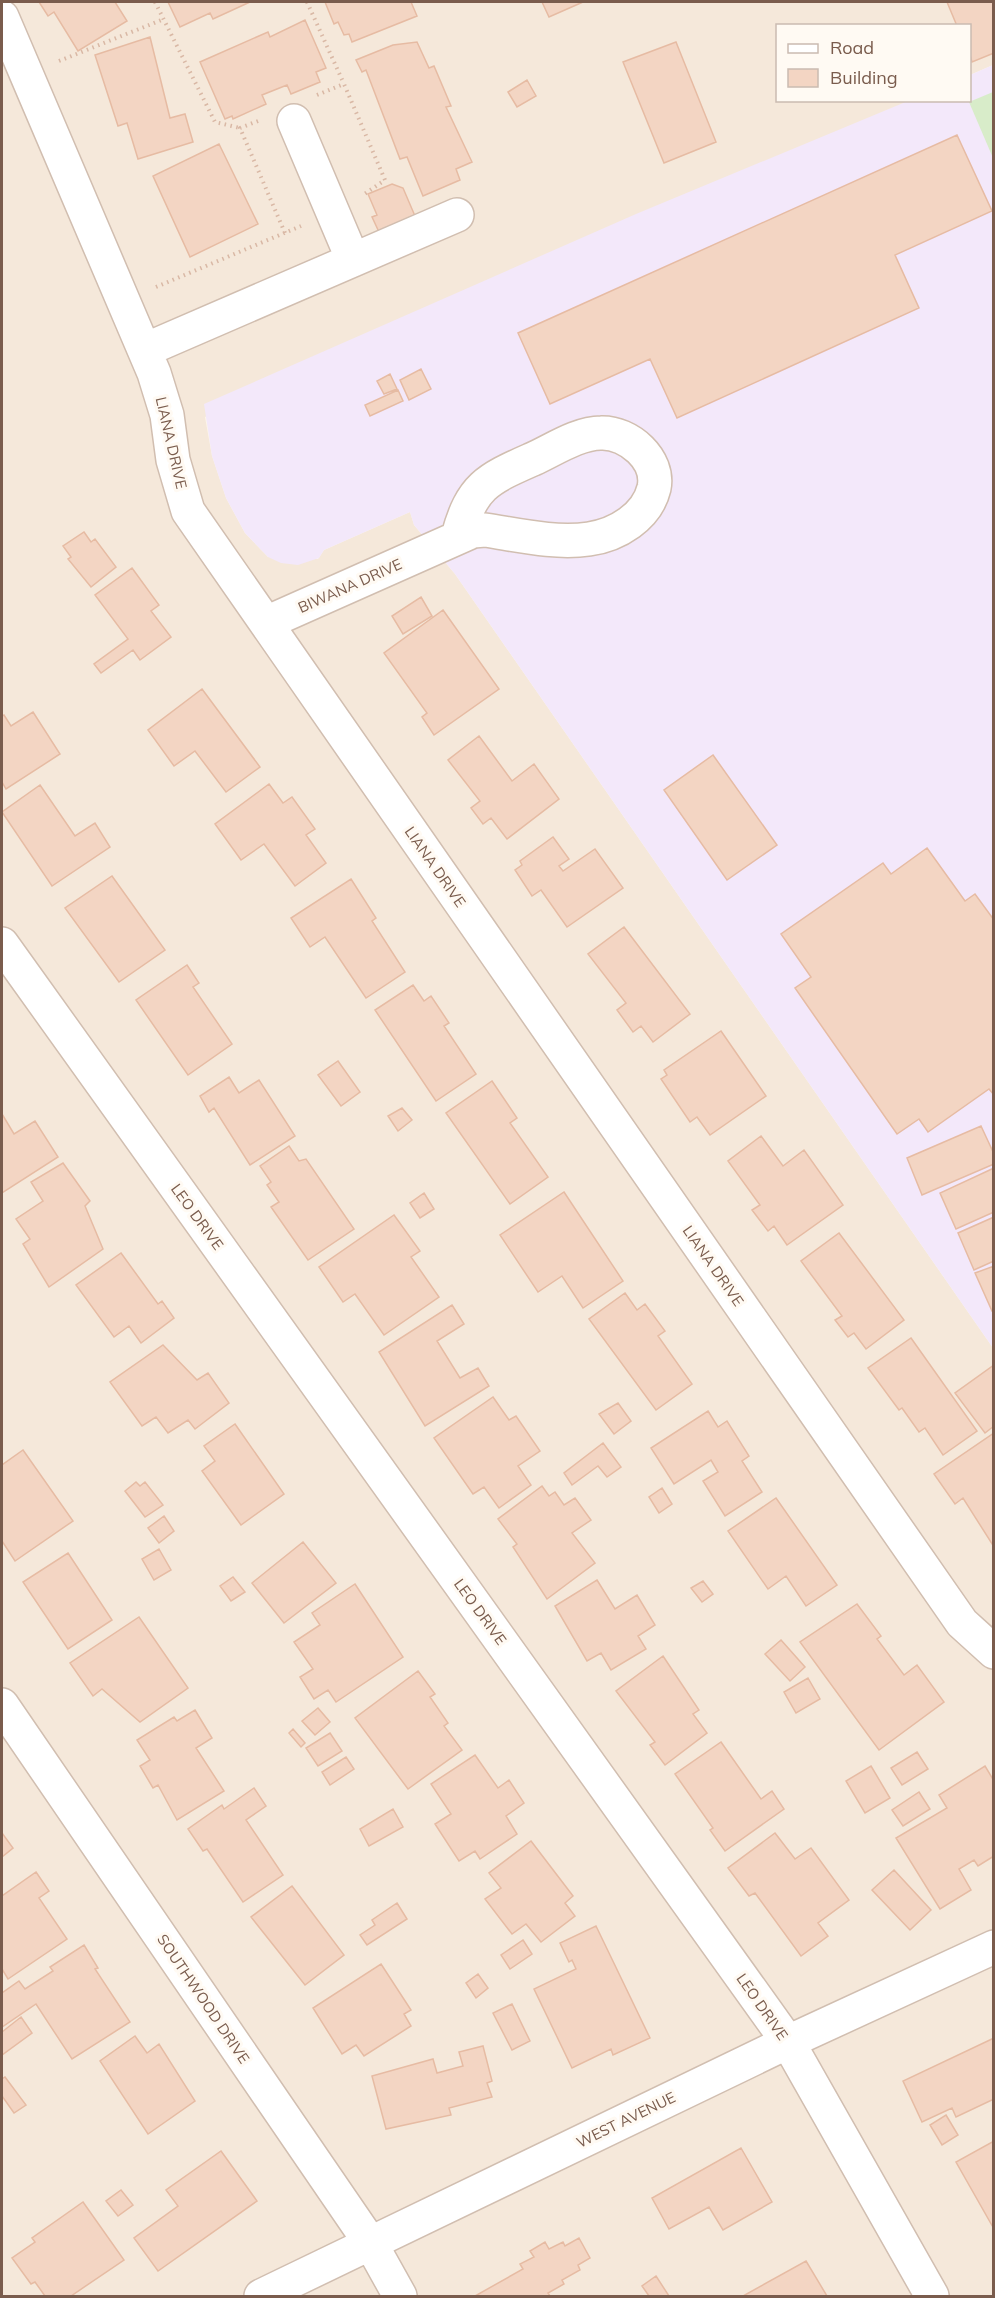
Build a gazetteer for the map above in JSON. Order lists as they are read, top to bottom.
{
  "streets": {
    "street": [
      "LIANA DRIVE",
      "BIWANA DRIVE",
      "LEO DRIVE",
      "SOUTHWOOD DRIVE",
      "WEST AVENUE"
    ]
  },
  "crossings": [
    ["LIANA DRIVE", "BIWANA DRIVE"],
    ["LEO DRIVE", "WEST AVENUE"],
    ["SOUTHWOOD DRIVE", "WEST AVENUE"]
  ],
  "legend": ["Road", "Building"]
}
